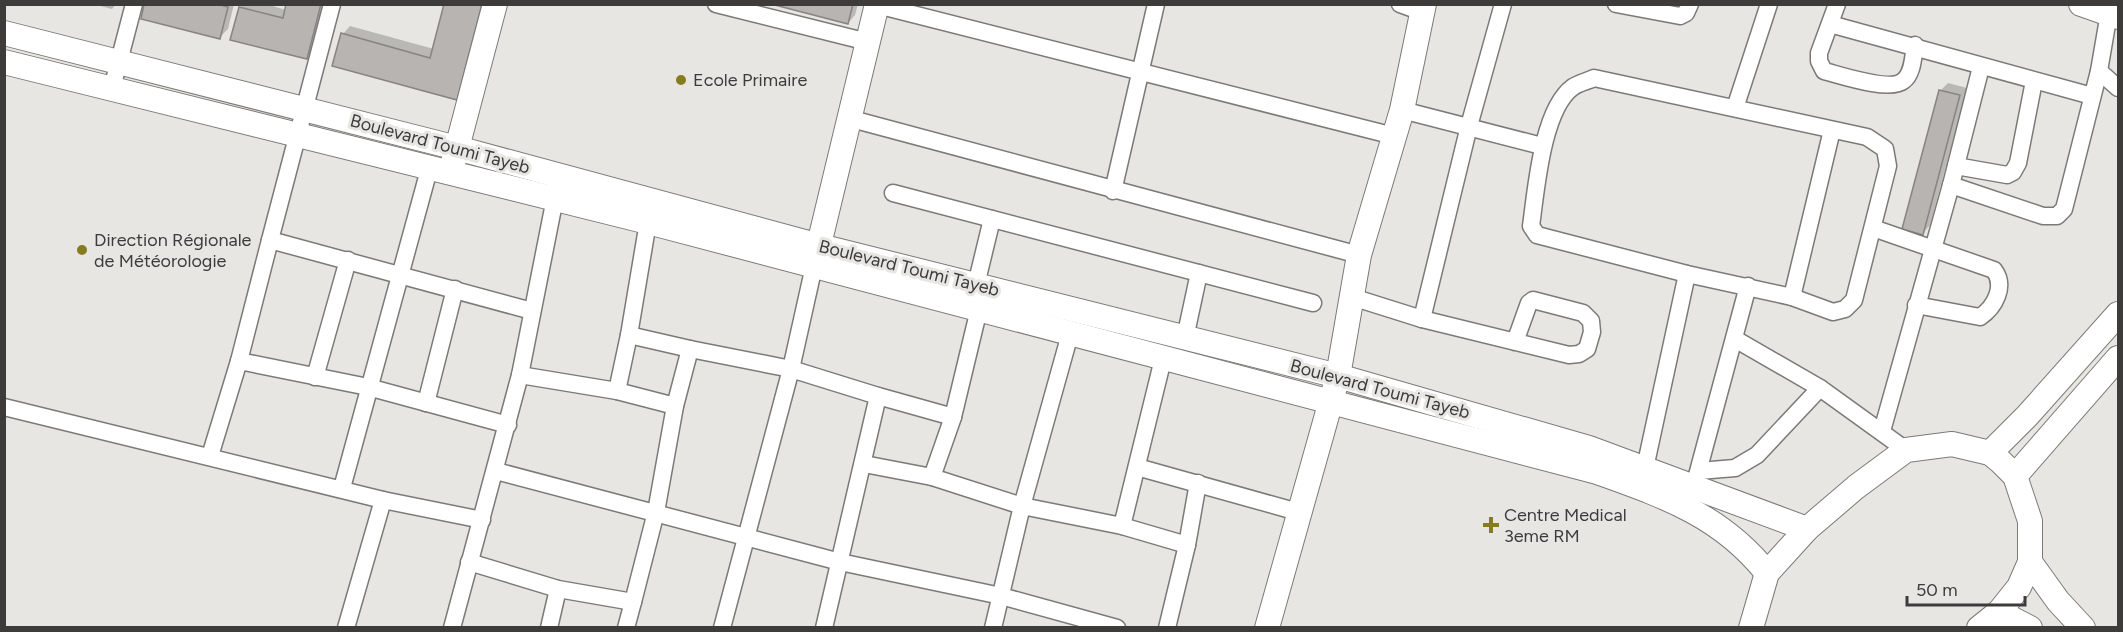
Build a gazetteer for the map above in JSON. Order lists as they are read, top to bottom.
{
  "streets": {
    "main road": ["Boulevard Toumi Tayeb"]
  },
  "places": {
    "other": ["Ecole Primaire", "Direction Régionale de Météorologie"],
    "health": ["Centre Medical 3eme RM"]
  },
  "scale_bar": "50 m"
}
